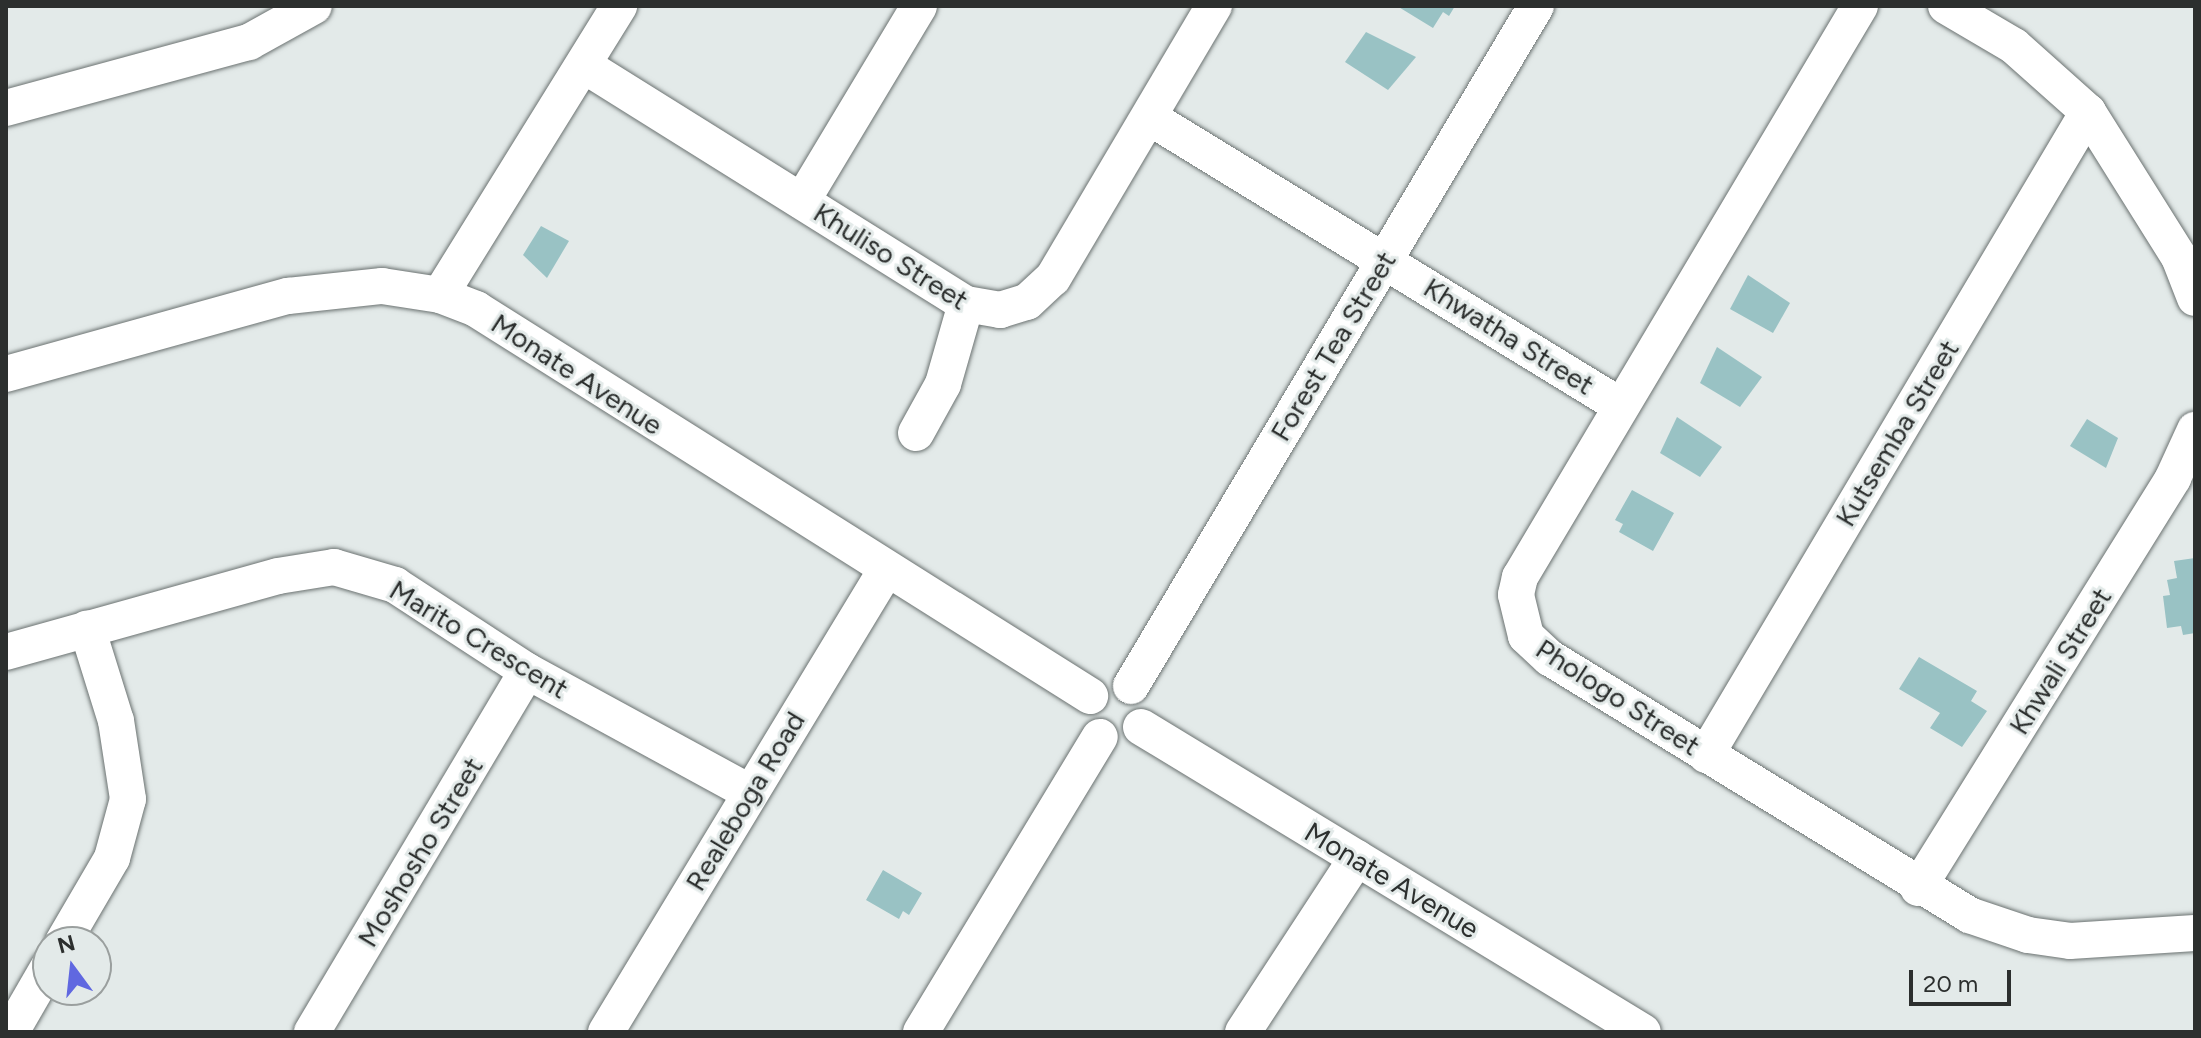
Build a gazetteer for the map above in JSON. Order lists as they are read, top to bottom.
{
  "streets": {
    "street": [
      "Khuliso Street",
      "Khwatha Street",
      "Forest Tea Street",
      "Monate Avenue",
      "Kutsemba Street",
      "Marito Crescent",
      "Khwali Street",
      "Phologo Street",
      "Realeboga Road",
      "Moshosho Street"
    ]
  },
  "crossings": [
    ["Khuliso Street", "Khwatha Street"],
    ["Khwatha Street", "Forest Tea Street"],
    ["Khwatha Street", "Phologo Street"],
    ["Forest Tea Street", "Monate Avenue"],
    ["Monate Avenue", "Realeboga Road"],
    ["Kutsemba Street", "Phologo Street"],
    ["Marito Crescent", "Realeboga Road"],
    ["Marito Crescent", "Moshosho Street"],
    ["Khwali Street", "Phologo Street"]
  ],
  "scale_bar": "20 m",
  "north": "top"
}
